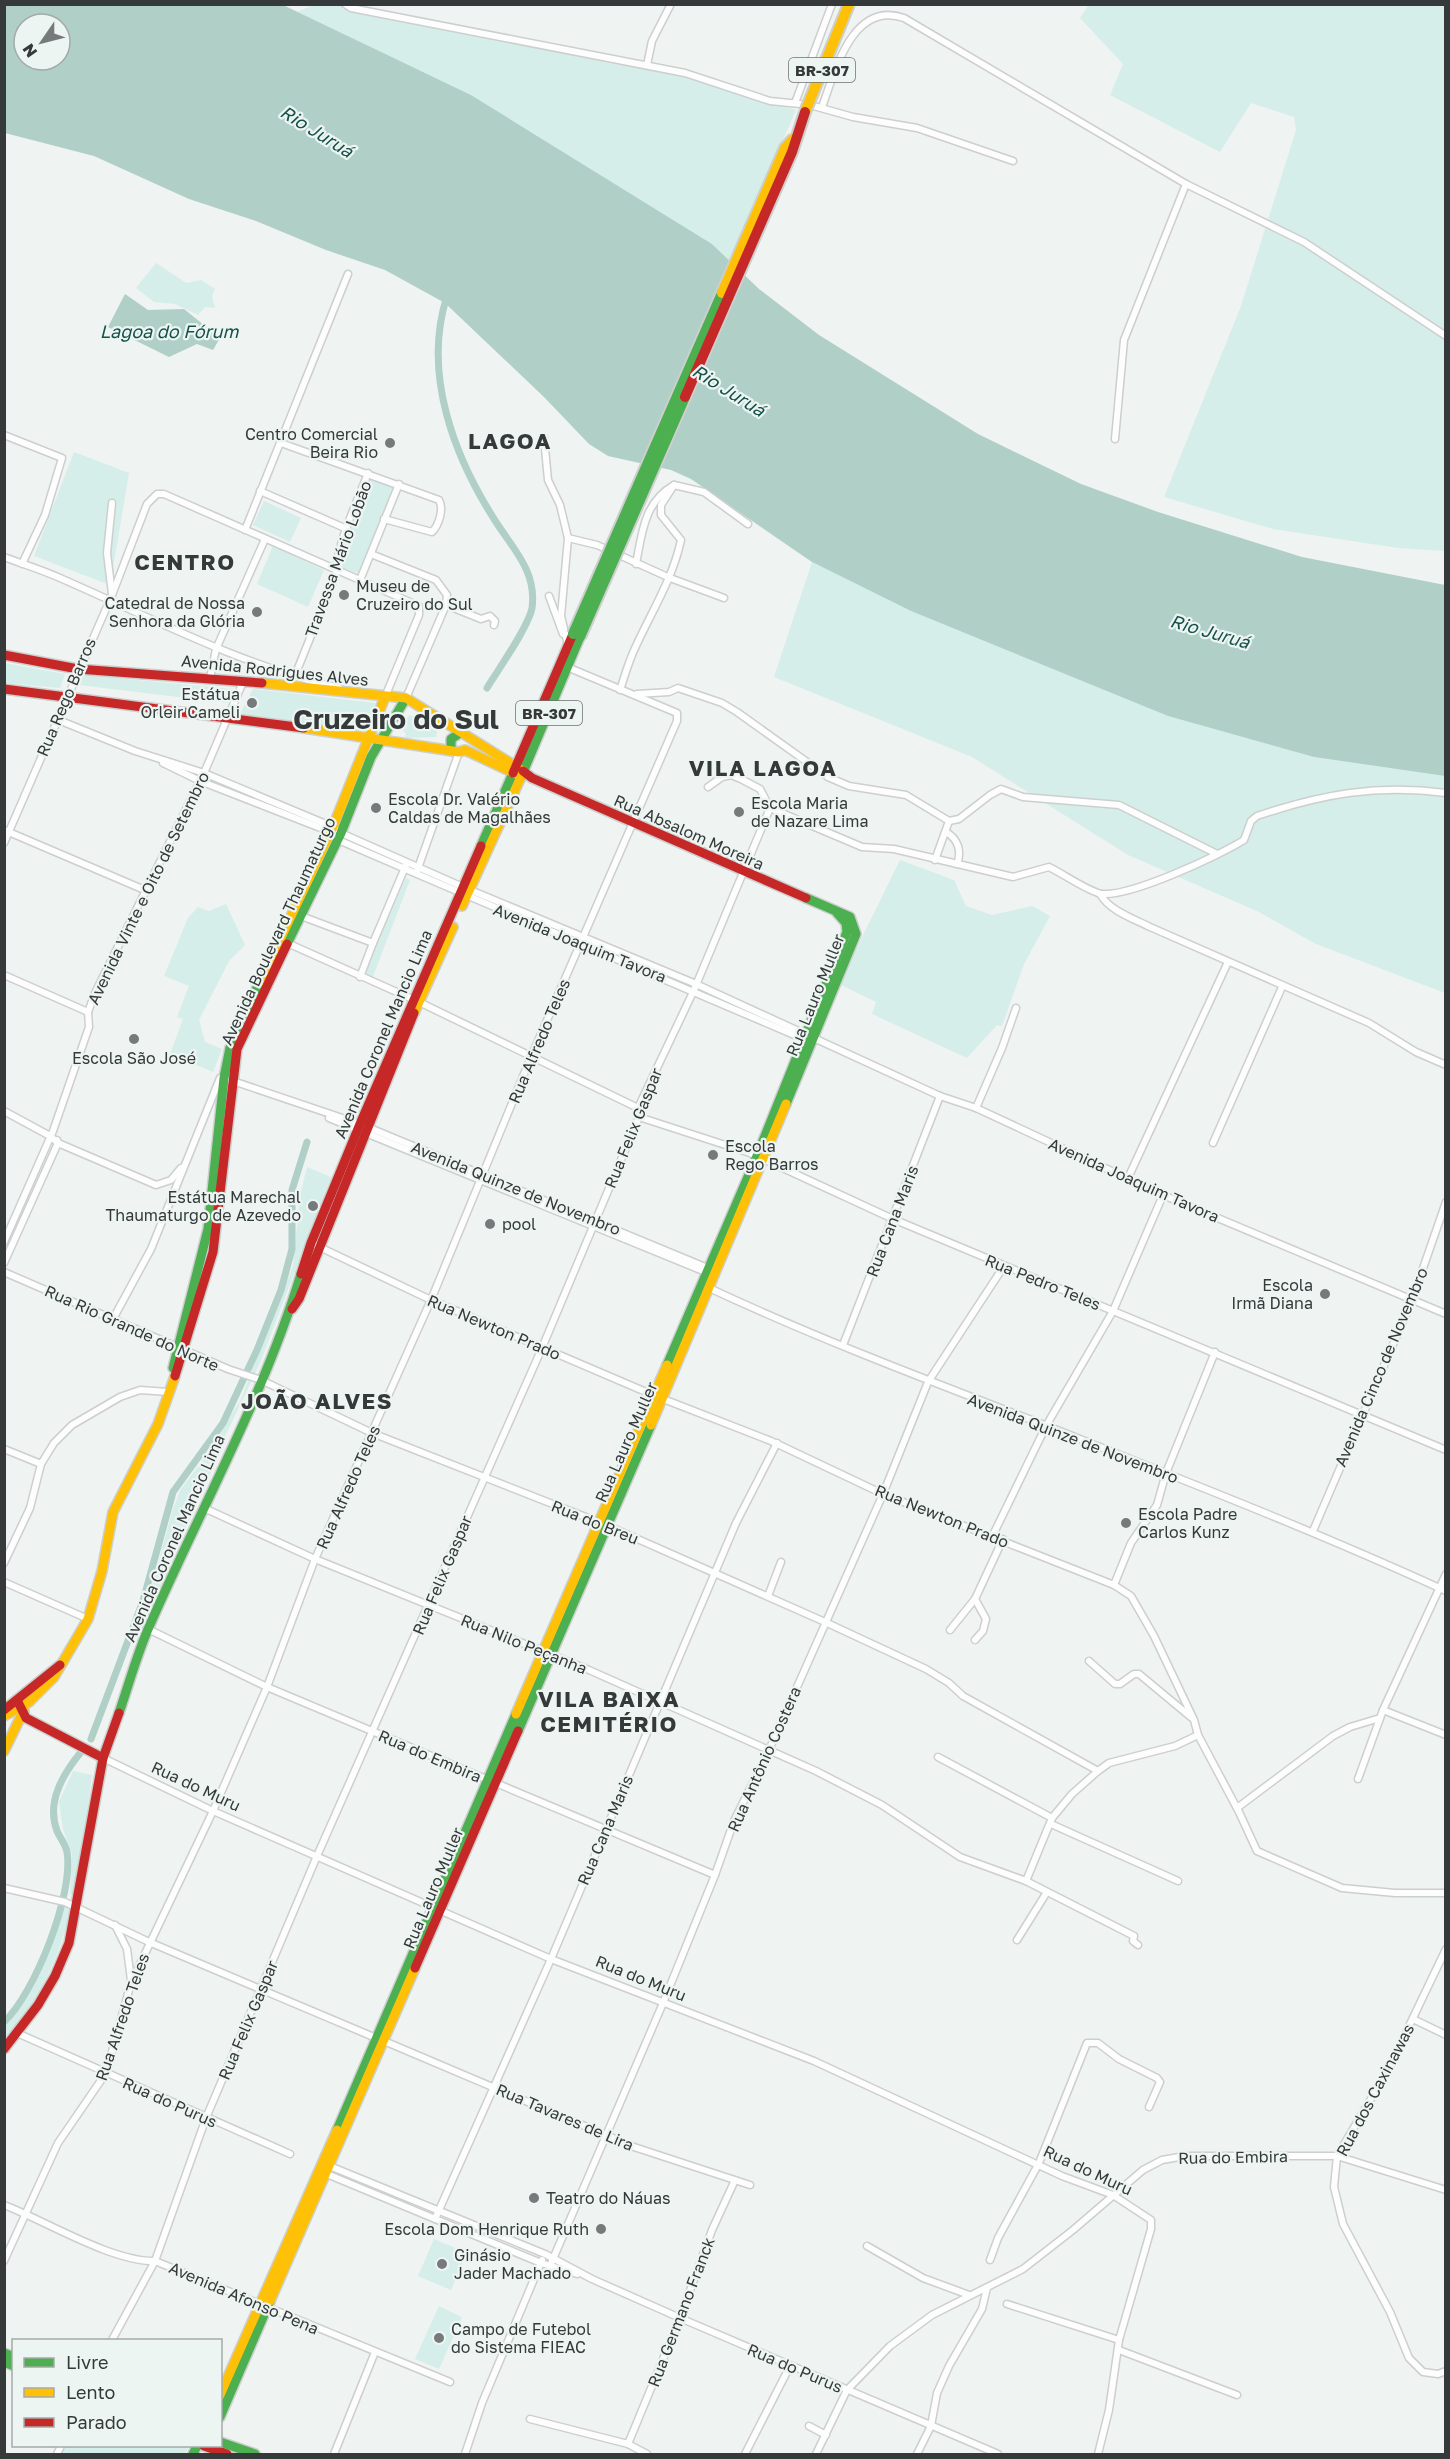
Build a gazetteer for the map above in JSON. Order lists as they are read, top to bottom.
{
  "streets": {
    "main road": [
      "BR-307",
      "Avenida Rodrigues Alves",
      "Rua Absalom Moreira",
      "Avenida Boulevard Thaumaturgo",
      "Rua Lauro Muller",
      "Avenida Coronel Mancio Lima",
      "Rua do Muru"
    ],
    "street": [
      "Travessa Mário Lobão",
      "Rua Rego Barros",
      "Avenida Vinte e Oito de Setembro",
      "Avenida Joaquim Tavora",
      "Rua Alfredo Teles",
      "Rua Felix Gaspar",
      "Avenida Quinze de Novembro",
      "Rua Cana Maris",
      "Rua Pedro Teles",
      "Rua Newton Prado",
      "Rua Rio Grande do Norte",
      "Avenida Cinco de Novembro",
      "Rua do Breu",
      "Rua Nilo Peçanha",
      "Rua do Embira",
      "Rua Antônio Costera",
      "Rua dos Caxinawas",
      "Rua do Purus",
      "Rua Tavares de Lira",
      "Avenida Afonso Pena",
      "Rua Germano Franck"
    ]
  },
  "crossings": [
    ["BR-307", "Rua Absalom Moreira"],
    ["BR-307", "Avenida Coronel Mancio Lima"],
    ["Avenida Rodrigues Alves", "Rua Rego Barros"],
    ["Avenida Rodrigues Alves", "Avenida Vinte e Oito de Setembro"],
    ["Rua Absalom Moreira", "Rua Lauro Muller"],
    ["Rua Absalom Moreira", "Avenida Coronel Mancio Lima"],
    ["Rua Absalom Moreira", "Rua Alfredo Teles"],
    ["Rua Absalom Moreira", "Rua Felix Gaspar"],
    ["Avenida Boulevard Thaumaturgo", "Avenida Joaquim Tavora"],
    ["Avenida Boulevard Thaumaturgo", "Avenida Quinze de Novembro"],
    ["Avenida Boulevard Thaumaturgo", "Rua Rio Grande do Norte"],
    ["Avenida Boulevard Thaumaturgo", "Rua do Muru"],
    ["Avenida Joaquim Tavora", "Rua Lauro Muller"],
    ["Avenida Joaquim Tavora", "Avenida Coronel Mancio Lima"],
    ["Avenida Joaquim Tavora", "Rua Alfredo Teles"],
    ["Avenida Joaquim Tavora", "Rua Felix Gaspar"],
    ["Avenida Joaquim Tavora", "Rua Cana Maris"],
    ["Avenida Joaquim Tavora", "Avenida Cinco de Novembro"],
    ["Rua Lauro Muller", "Avenida Quinze de Novembro"],
    ["Rua Lauro Muller", "Rua Pedro Teles"],
    ["Rua Lauro Muller", "Rua Newton Prado"],
    ["Rua Lauro Muller", "Rua do Breu"],
    ["Rua Lauro Muller", "Rua Nilo Peçanha"],
    ["Rua Lauro Muller", "Rua do Embira"],
    ["Rua Lauro Muller", "Rua do Muru"],
    ["Rua Lauro Muller", "Rua do Purus"],
    ["Rua Lauro Muller", "Rua Tavares de Lira"],
    ["Rua Lauro Muller", "Avenida Afonso Pena"],
    ["Avenida Coronel Mancio Lima", "Avenida Quinze de Novembro"],
    ["Avenida Coronel Mancio Lima", "Rua Newton Prado"],
    ["Avenida Coronel Mancio Lima", "Rua Rio Grande do Norte"],
    ["Avenida Coronel Mancio Lima", "Rua do Breu"],
    ["Avenida Coronel Mancio Lima", "Rua Nilo Peçanha"],
    ["Avenida Coronel Mancio Lima", "Rua do Embira"],
    ["Avenida Coronel Mancio Lima", "Rua do Muru"],
    ["Avenida Coronel Mancio Lima", "Rua do Purus"],
    ["Avenida Coronel Mancio Lima", "Rua Tavares de Lira"],
    ["Rua Alfredo Teles", "Avenida Quinze de Novembro"],
    ["Rua Alfredo Teles", "Rua Newton Prado"],
    ["Rua Alfredo Teles", "Rua do Breu"],
    ["Rua Alfredo Teles", "Rua Nilo Peçanha"],
    ["Rua Alfredo Teles", "Rua do Embira"],
    ["Rua Alfredo Teles", "Rua do Muru"],
    ["Rua Alfredo Teles", "Rua do Purus"],
    ["Rua Alfredo Teles", "Rua Tavares de Lira"],
    ["Rua Alfredo Teles", "Avenida Afonso Pena"],
    ["Rua Felix Gaspar", "Avenida Quinze de Novembro"],
    ["Rua Felix Gaspar", "Rua Pedro Teles"],
    ["Rua Felix Gaspar", "Rua Newton Prado"],
    ["Rua Felix Gaspar", "Rua do Breu"],
    ["Rua Felix Gaspar", "Rua Nilo Peçanha"],
    ["Rua Felix Gaspar", "Rua do Embira"],
    ["Rua Felix Gaspar", "Rua do Muru"],
    ["Rua Felix Gaspar", "Rua do Purus"],
    ["Rua Felix Gaspar", "Rua Tavares de Lira"],
    ["Rua Felix Gaspar", "Avenida Afonso Pena"],
    ["Avenida Quinze de Novembro", "Rua Cana Maris"],
    ["Avenida Quinze de Novembro", "Avenida Cinco de Novembro"],
    ["Avenida Quinze de Novembro", "Rua Antônio Costera"],
    ["Rua Cana Maris", "Rua Pedro Teles"],
    ["Rua Cana Maris", "Rua Newton Prado"],
    ["Rua Cana Maris", "Rua do Breu"],
    ["Rua Cana Maris", "Rua Nilo Peçanha"],
    ["Rua Cana Maris", "Rua do Embira"],
    ["Rua Cana Maris", "Rua do Muru"],
    ["Rua Cana Maris", "Rua do Purus"],
    ["Rua Cana Maris", "Rua Tavares de Lira"],
    ["Rua Pedro Teles", "Avenida Cinco de Novembro"],
    ["Rua Pedro Teles", "Rua Antônio Costera"],
    ["Rua Newton Prado", "Rua Antônio Costera"],
    ["Rua Rio Grande do Norte", "Rua do Breu"],
    ["Rua do Breu", "Rua Antônio Costera"],
    ["Rua Nilo Peçanha", "Rua Antônio Costera"],
    ["Rua do Embira", "Rua Antônio Costera"],
    ["Rua do Embira", "Rua do Muru"],
    ["Rua do Embira", "Rua dos Caxinawas"],
    ["Rua do Embira", "Rua do Purus"],
    ["Rua Antônio Costera", "Rua do Muru"],
    ["Rua Antônio Costera", "Rua do Purus"],
    ["Rua Antônio Costera", "Rua Tavares de Lira"],
    ["Rua do Purus", "Rua Germano Franck"],
    ["Rua Tavares de Lira", "Rua Germano Franck"]
  ],
  "districts": [
    "LAGOA",
    "CENTRO",
    "Cruzeiro do Sul",
    "VILA LAGOA",
    "JOÃO ALVES",
    "VILA BAIXA CEMITÉRIO"
  ],
  "water": ["Rio Juruá", "Lagoa do Fórum"],
  "places": [
    "Centro Comercial Beira Rio",
    "Museu de Cruzeiro do Sul",
    "Catedral de Nossa Senhora da Glória",
    "Estátua Orleir Cameli",
    "Escola Dr. Valério Caldas de Magalhães",
    "Escola Maria de Nazare Lima",
    "Escola São José",
    "Escola Rego Barros",
    "Estátua Marechal Thaumaturgo de Azevedo",
    "pool",
    "Escola Irmã Diana",
    "Escola Padre Carlos Kunz",
    "Teatro do Náuas",
    "Escola Dom Henrique Ruth",
    "Ginásio Jader Machado",
    "Campo de Futebol do Sistema FIEAC"
  ],
  "legend": ["Livre", "Lento", "Parado"],
  "north": "bottom left"
}
